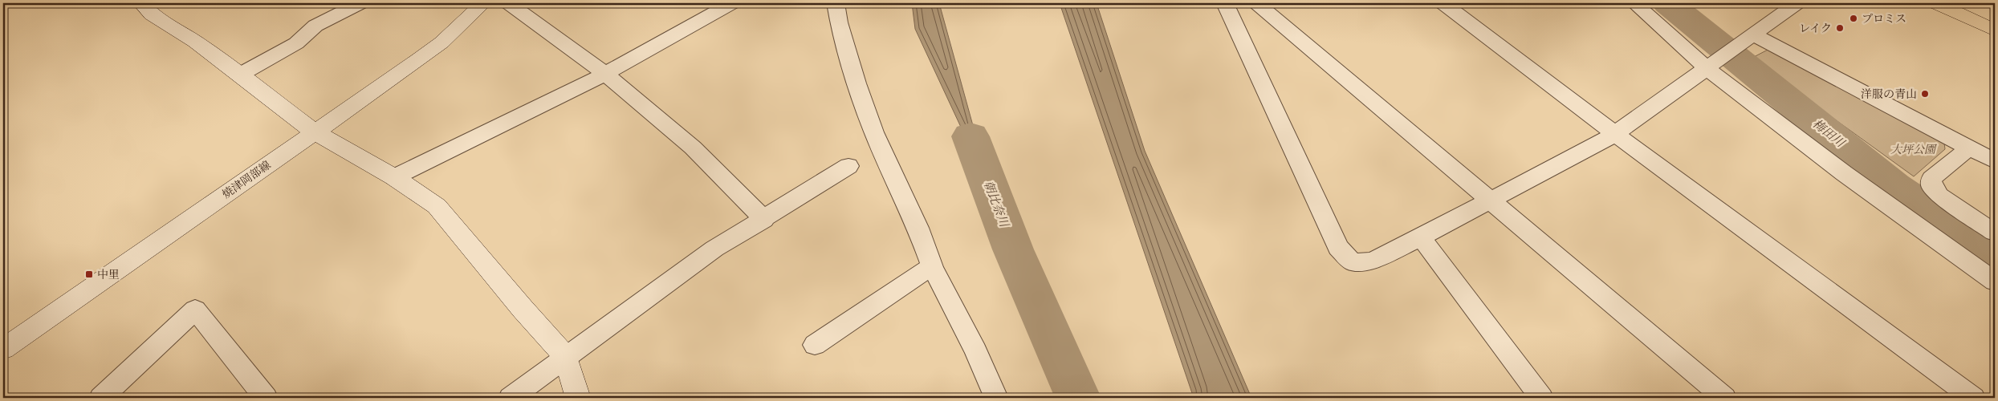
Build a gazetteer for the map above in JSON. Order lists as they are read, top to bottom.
{
  "streets": {
    "street": ["焼津岡部線"]
  },
  "water": ["梅田川", "朝比奈川"],
  "parks": ["大坪公園"],
  "places": {
    "other": ["プロミス", "レイク", "洋服の青山"],
    "transit": ["中里"]
  }
}
